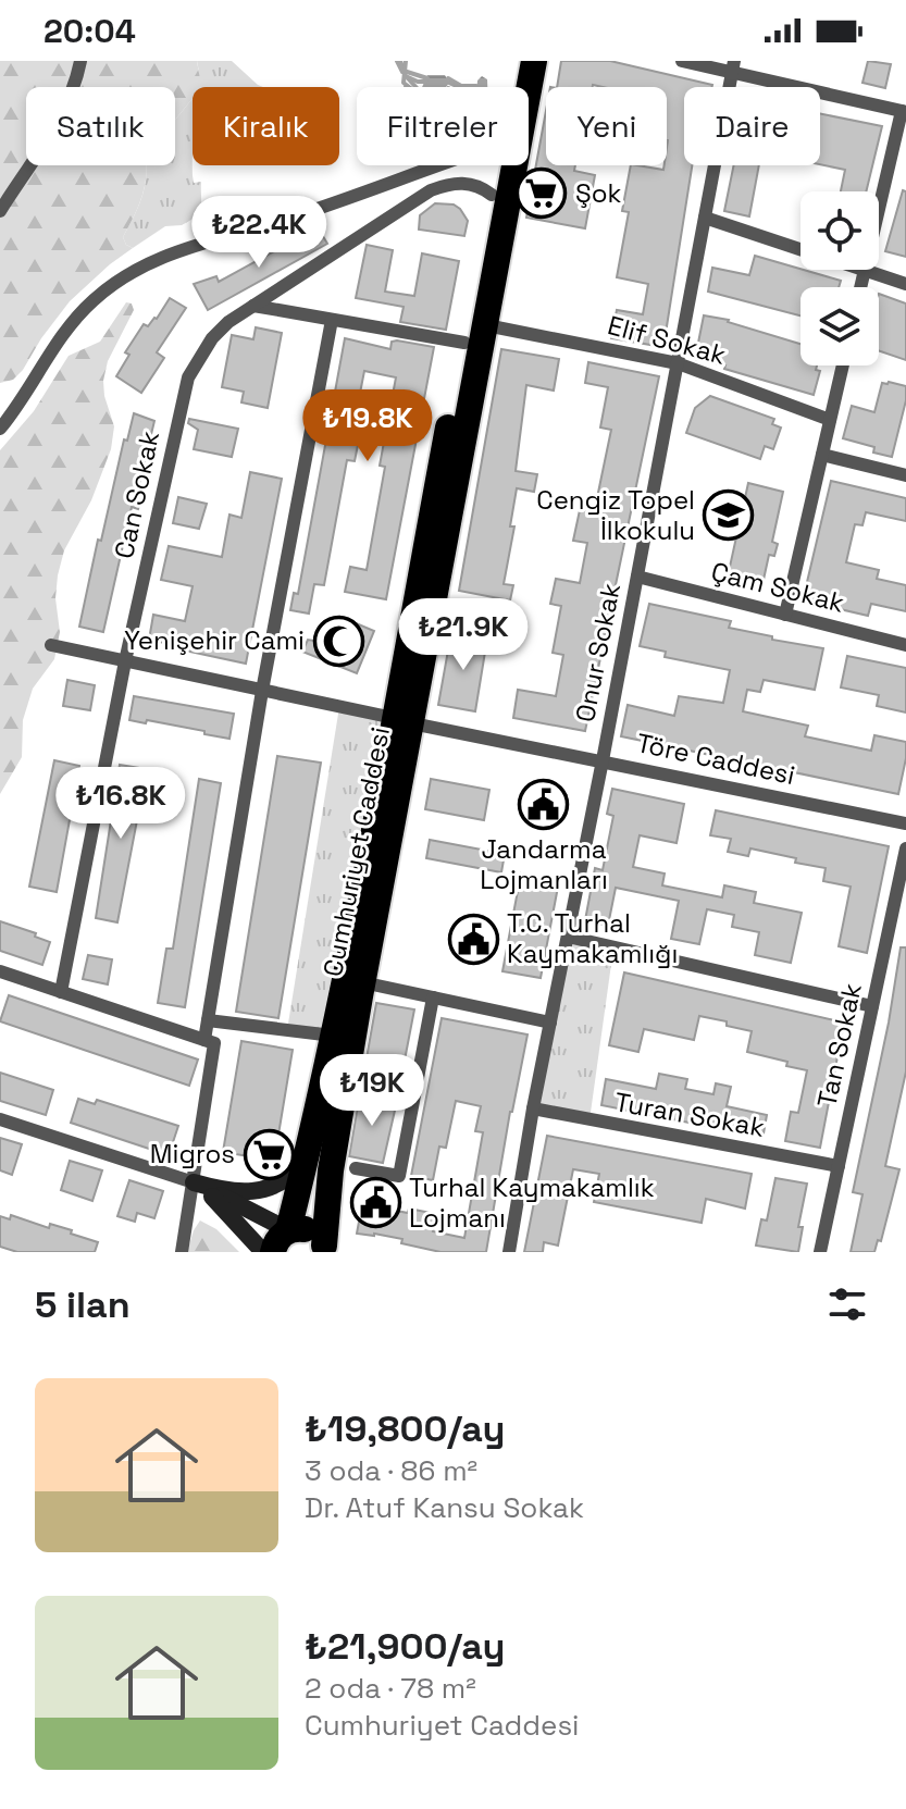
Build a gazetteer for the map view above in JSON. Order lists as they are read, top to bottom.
{
  "streets": {
    "highway": ["Cumhuriyet Caddesi"],
    "street": [
      "Elif Sokak",
      "Can Sokak",
      "Çam Sokak",
      "Onur Sokak",
      "Töre Caddesi",
      "Tan Sokak",
      "Turan Sokak"
    ]
  },
  "crossings": [
    ["Elif Sokak", "Onur Sokak"],
    ["Elif Sokak", "Cumhuriyet Caddesi"],
    ["Can Sokak", "Töre Caddesi"],
    ["Çam Sokak", "Onur Sokak"],
    ["Onur Sokak", "Töre Caddesi"],
    ["Onur Sokak", "Turan Sokak"],
    ["Töre Caddesi", "Cumhuriyet Caddesi"],
    ["Tan Sokak", "Turan Sokak"]
  ],
  "places": {
    "supermarket": ["Şok", "Migros"],
    "school or university": ["Cengiz Topel İlkokulu"],
    "mosque": ["Yenişehir Cami"],
    "public building": ["Jandarma Lojmanları", "T.C. Turhal Kaymakamlığı", "Turhal Kaymakamlık Lojmanı"]
  },
  "page": {
    "status": "20:04",
    "chip": [
      "Satılık",
      "Kiralık",
      "Filtreler",
      "Yeni",
      "Daire"
    ],
    "price": [
      "₺22.4K",
      "₺19.8K",
      "₺21.9K",
      "₺16.8K",
      "₺19K"
    ],
    "heading": "5 ilan",
    "list": [
      {
        "name": "₺19,800/ay",
        "note": "3 oda · 86 m² · Dr. Atuf Kansu Sokak"
      },
      {
        "name": "₺21,900/ay",
        "note": "2 oda · 78 m² · Cumhuriyet Caddesi"
      }
    ]
  }
}
